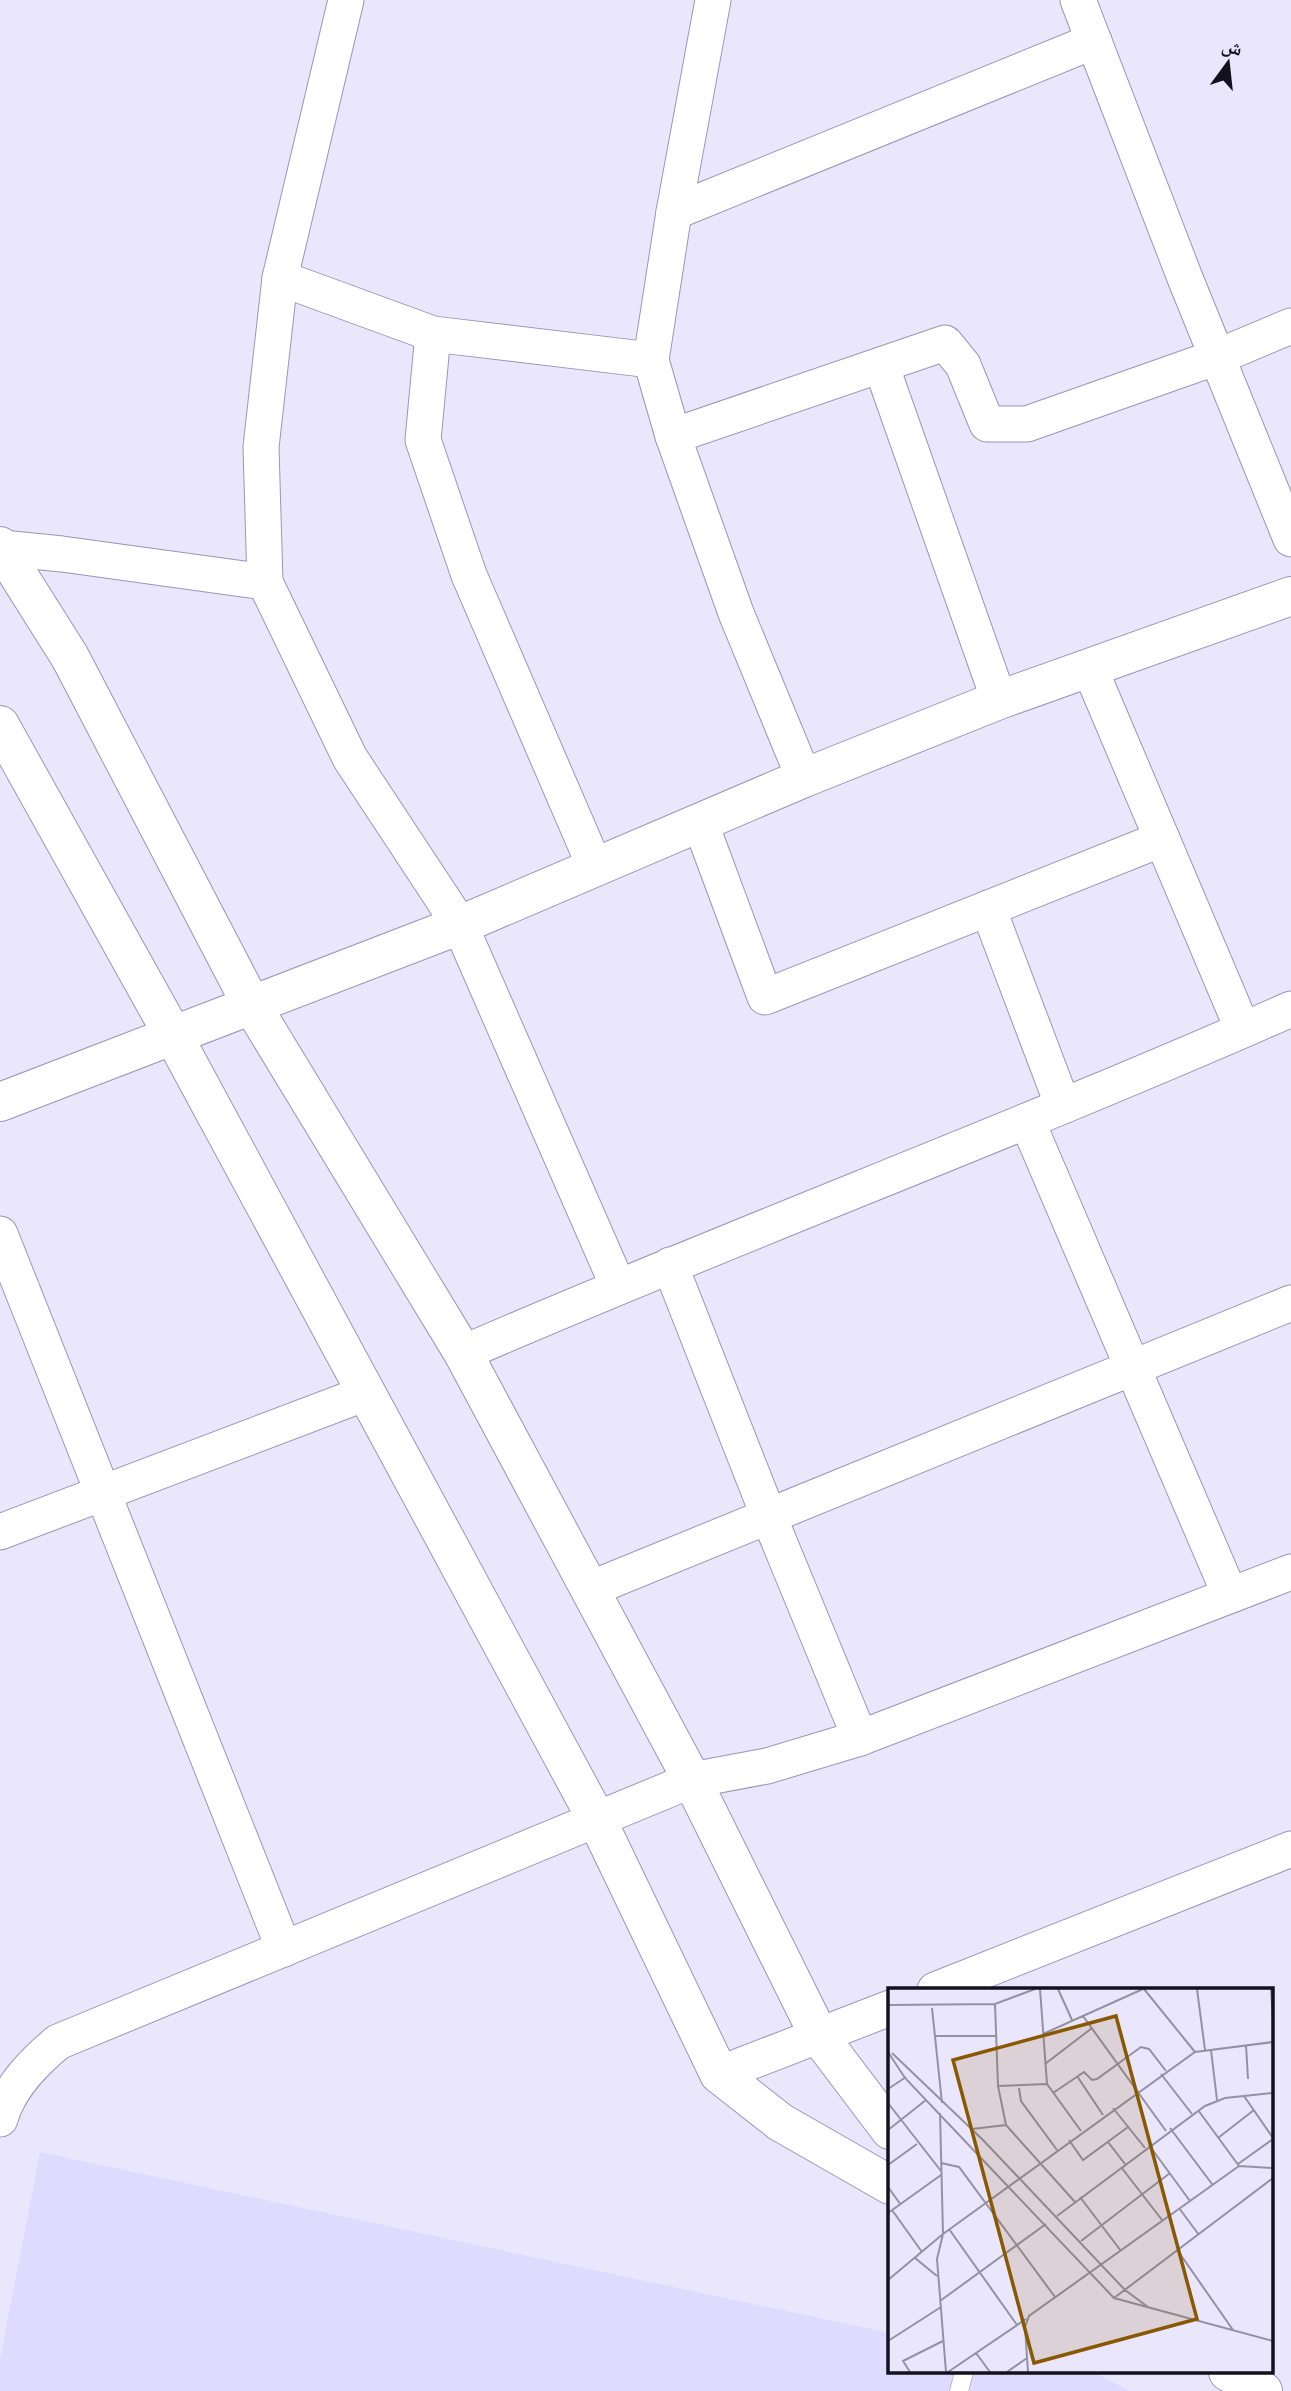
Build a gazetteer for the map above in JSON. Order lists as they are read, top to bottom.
{
  "north": "top"
}
